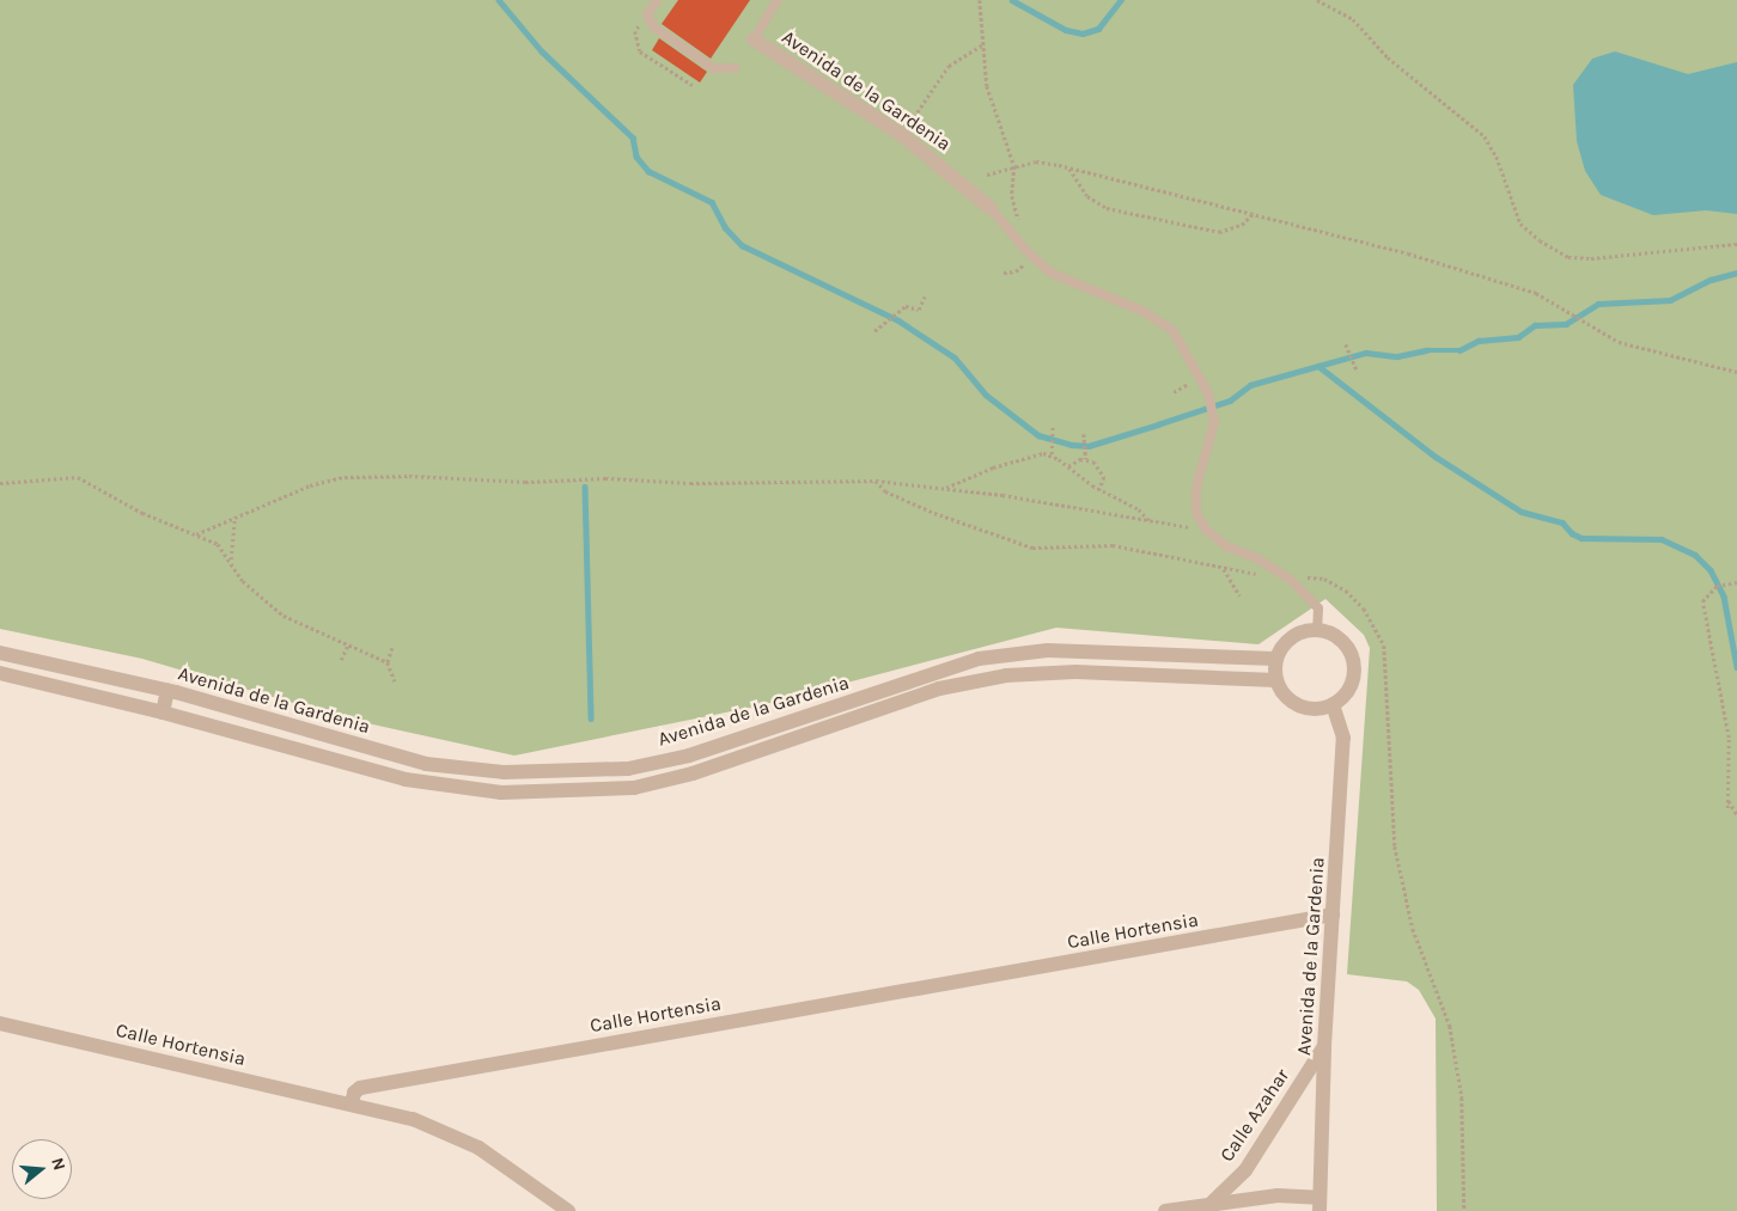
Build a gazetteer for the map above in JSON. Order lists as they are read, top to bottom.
{
  "streets": {
    "street": ["Avenida de la Gardenia", "Calle Hortensia", "Calle Azahar"]
  },
  "crossings": [
    ["Avenida de la Gardenia", "Calle Hortensia"],
    ["Avenida de la Gardenia", "Calle Azahar"]
  ],
  "north": "right"
}
